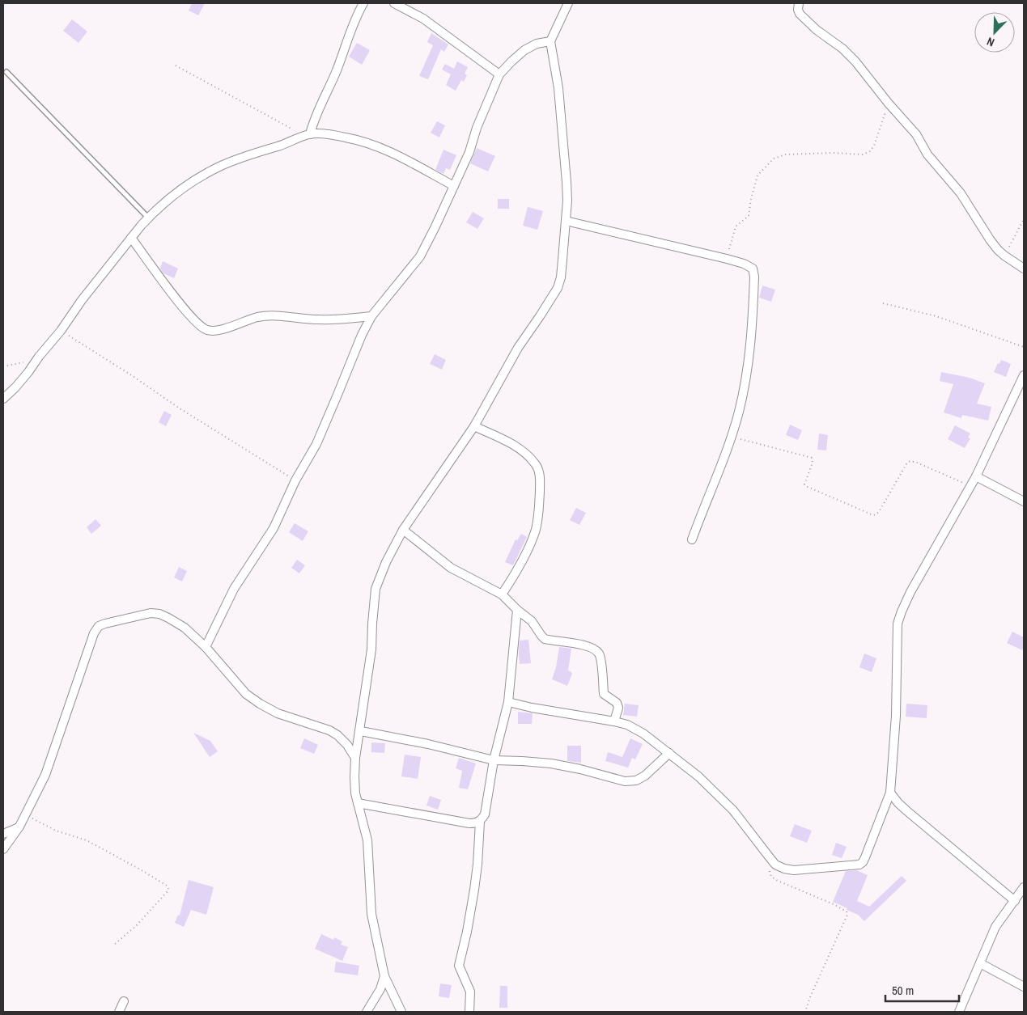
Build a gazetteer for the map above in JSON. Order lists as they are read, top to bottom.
{
  "scale_bar": "50 m",
  "north": "bottom left"
}
